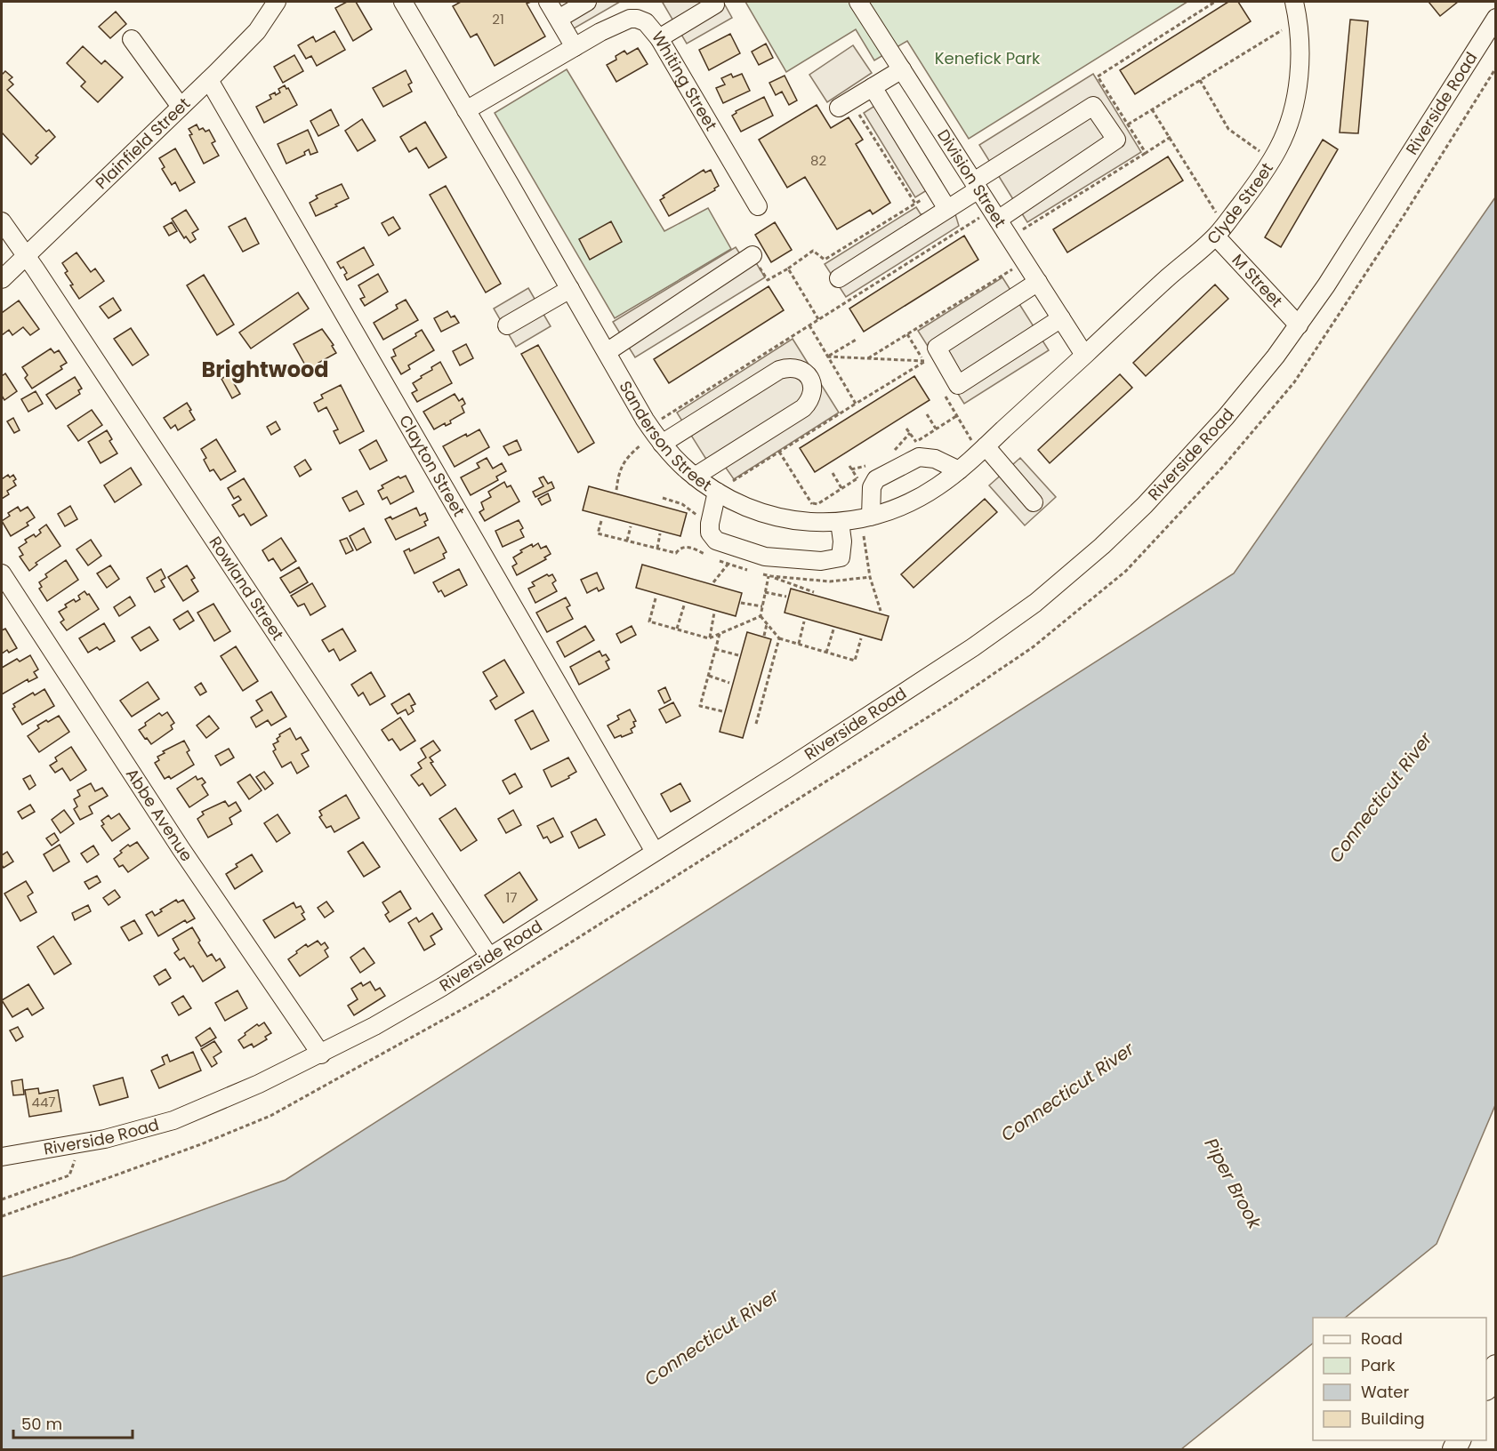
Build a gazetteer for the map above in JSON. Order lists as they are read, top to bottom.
{
  "streets": {
    "street": [
      "Whiting Street",
      "Riverside Road",
      "Plainfield Street",
      "Division Street",
      "Clyde Street",
      "M Street",
      "Sanderson Street",
      "Clayton Street",
      "Rowland Street",
      "Abbe Avenue"
    ]
  },
  "crossings": [
    ["Whiting Street", "Sanderson Street"],
    ["Riverside Road", "M Street"],
    ["Riverside Road", "Clayton Street"],
    ["Riverside Road", "Rowland Street"],
    ["Riverside Road", "Abbe Avenue"],
    ["Plainfield Street", "Clayton Street"],
    ["Plainfield Street", "Rowland Street"],
    ["Division Street", "Clyde Street"],
    ["Division Street", "Sanderson Street"],
    ["Clyde Street", "M Street"],
    ["Clyde Street", "Sanderson Street"]
  ],
  "districts": ["Brightwood"],
  "water": ["Connecticut River", "Piper Brook"],
  "parks": ["Kenefick Park"],
  "house_numbers": [
    "21",
    "82",
    "17",
    "447"
  ],
  "legend": [
    "Road",
    "Park",
    "Water",
    "Building"
  ],
  "scale_bar": "50 m"
}
